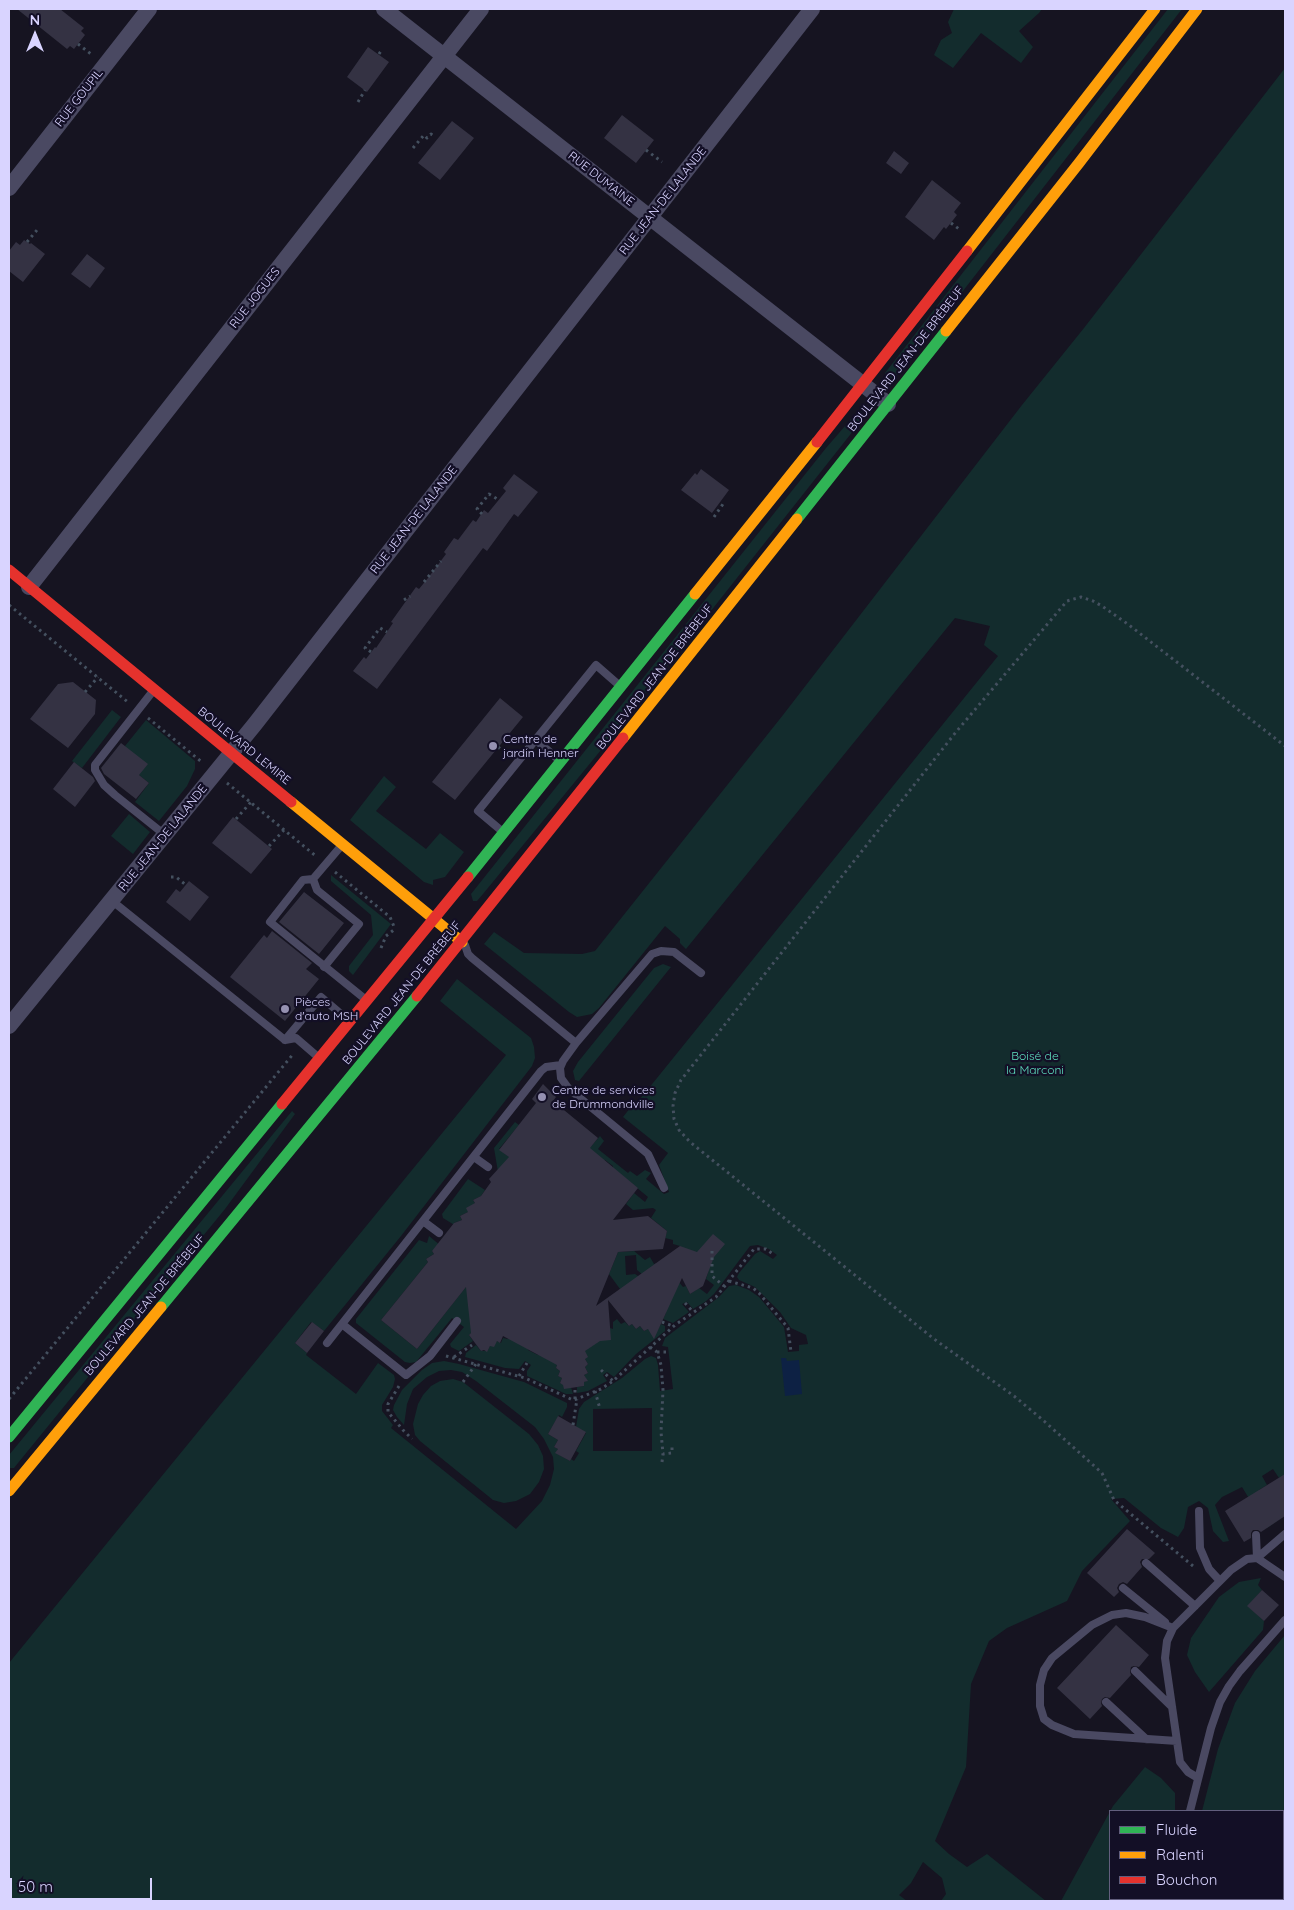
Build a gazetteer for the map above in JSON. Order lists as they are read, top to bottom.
{
  "streets": {
    "main road": ["BOULEVARD JEAN-DE BRÉBEUF", "BOULEVARD LEMIRE"],
    "street": [
      "RUE GOUPIL",
      "RUE DUMAINE",
      "RUE JEAN-DE LALANDE",
      "RUE JOGUES"
    ]
  },
  "crossings": [
    ["RUE DUMAINE", "RUE JEAN-DE LALANDE"],
    ["RUE DUMAINE", "RUE JOGUES"],
    ["RUE DUMAINE", "BOULEVARD JEAN-DE BRÉBEUF"],
    ["RUE JEAN-DE LALANDE", "BOULEVARD LEMIRE"],
    ["RUE JOGUES", "BOULEVARD LEMIRE"],
    ["BOULEVARD JEAN-DE BRÉBEUF", "BOULEVARD LEMIRE"]
  ],
  "parks": ["Boisé de la Marconi"],
  "places": ["Centre de jardin Henner", "Pièces d'auto MSH", "Centre de services de Drummondville"],
  "legend": ["Fluide", "Ralenti", "Bouchon"],
  "scale_bar": "50 m",
  "north": "top"
}
